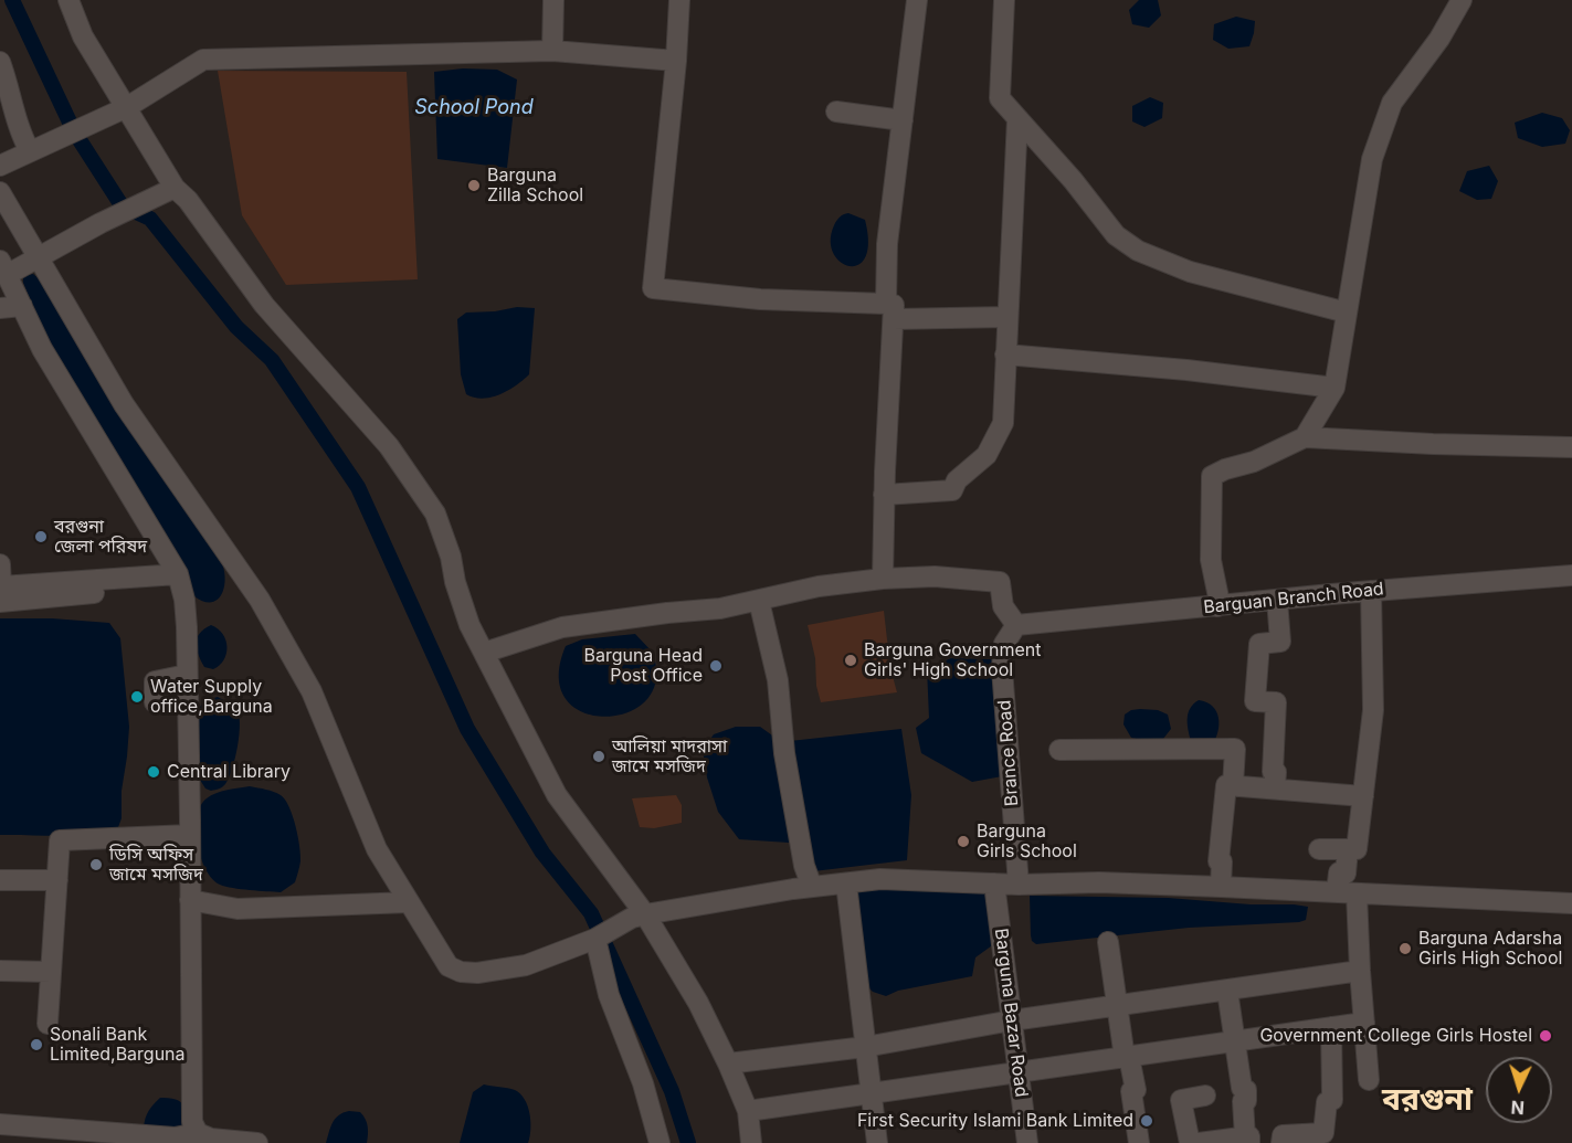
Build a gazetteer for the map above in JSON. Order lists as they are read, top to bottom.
{
  "streets": {
    "street": ["Barguan Branch Road", "Brance Road", "Barguna Bazar Road"]
  },
  "crossings": [
    ["Barguan Branch Road", "Brance Road"]
  ],
  "districts": ["বরগুনা"],
  "water": ["School Pond"],
  "places": [
    "Barguna Zilla School",
    "বরগুনা জেলা পরিষদ",
    "Barguna Government Girls' High School",
    "Barguna Head Post Office",
    "Water Supply office,Barguna",
    "আলিয়া মাদরাসা জামে মসজিদ",
    "Central Library",
    "Barguna Girls School",
    "ডিসি অফিস জামে মসজিদ",
    "Barguna Adarsha Girls High School",
    "Government College Girls Hostel",
    "Sonali Bank Limited,Barguna",
    "First Security Islami Bank Limited"
  ],
  "north": "bottom"
}
